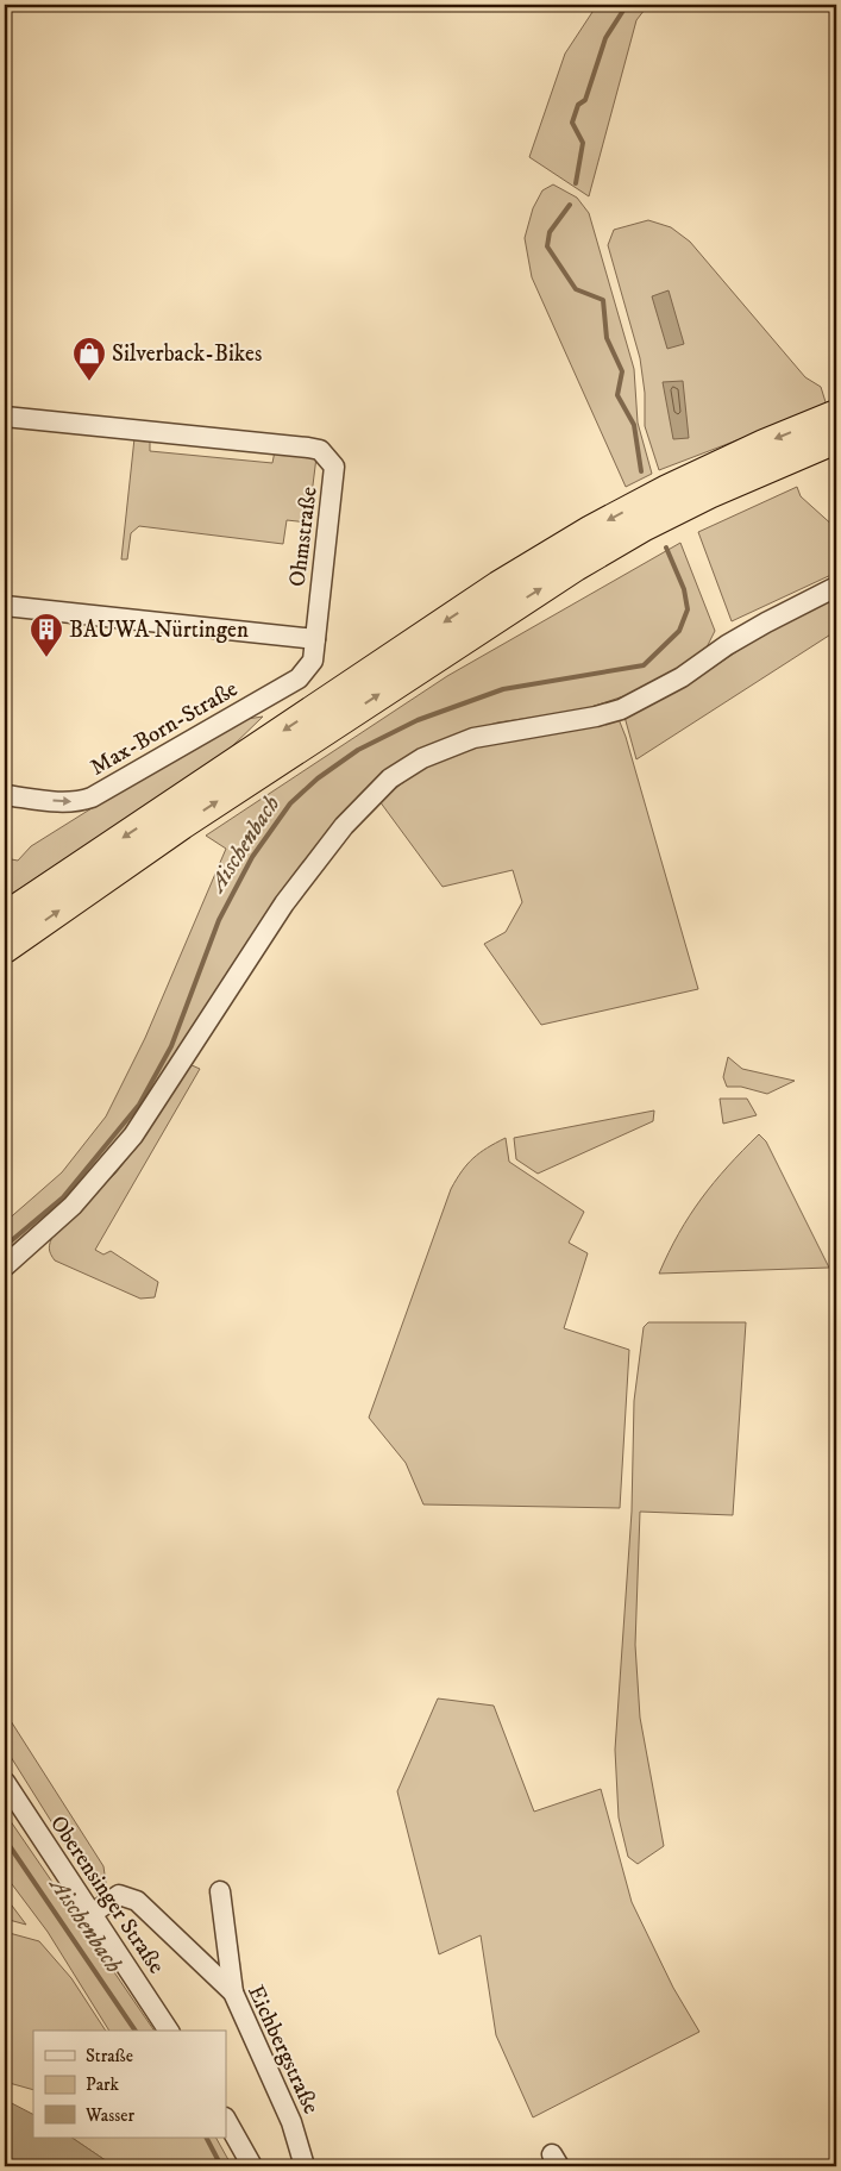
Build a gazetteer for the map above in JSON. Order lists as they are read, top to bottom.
{
  "streets": {
    "street": [
      "Ohmstraße",
      "Max-Born-Straße",
      "Oberensinger Straße",
      "Eichbergstraße"
    ]
  },
  "crossings": [
    ["Ohmstraße", "Max-Born-Straße"],
    ["Oberensinger Straße", "Eichbergstraße"]
  ],
  "water": ["Aischenbach"],
  "places": {
    "shop": ["Silverback-Bikes"],
    "building": ["BAUWA Nürtingen"]
  },
  "legend": ["Straße", "Park", "Wasser"]
}
